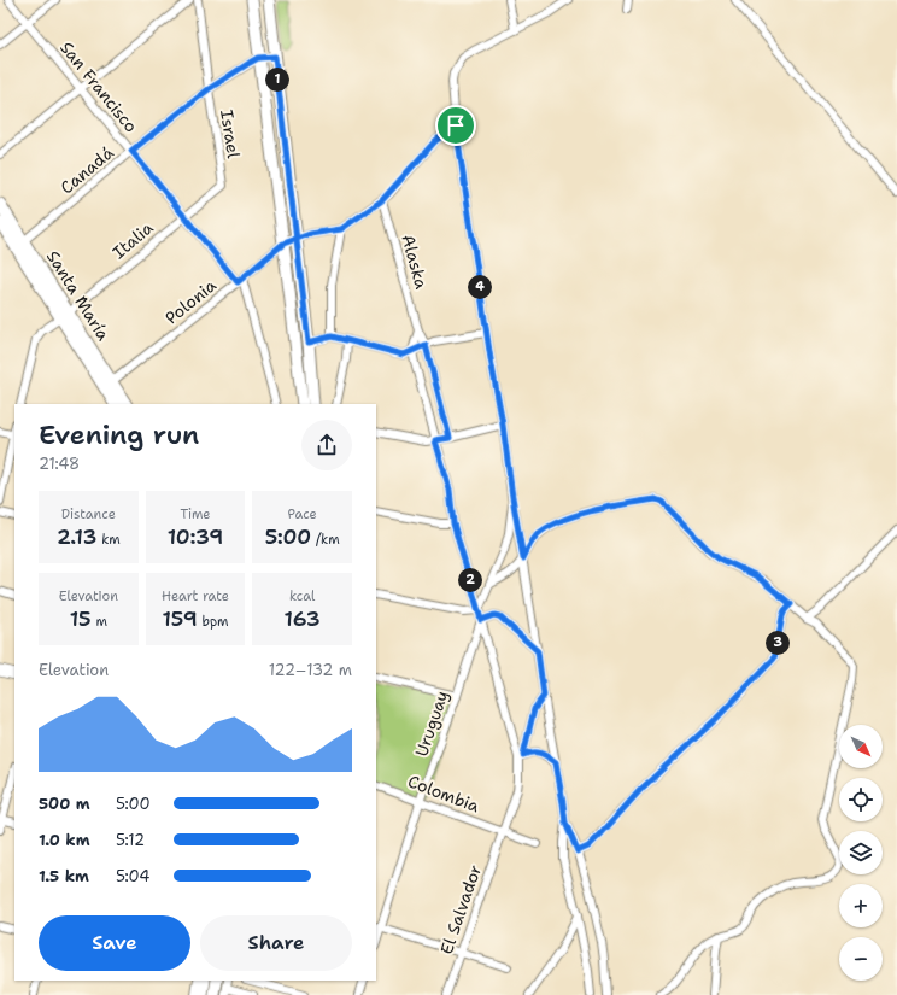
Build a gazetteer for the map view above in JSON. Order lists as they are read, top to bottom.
{
  "streets": {
    "street": [
      "San Francisco",
      "Israel",
      "Canadá",
      "Italia",
      "Alaska",
      "Santa María",
      "Polonia",
      "Uruguay",
      "Colombia",
      "El Salvador"
    ]
  },
  "crossings": [
    ["San Francisco", "Canadá"],
    ["San Francisco", "Italia"],
    ["San Francisco", "Polonia"],
    ["Israel", "Canadá"],
    ["Israel", "Italia"],
    ["Canadá", "Santa María"],
    ["Italia", "Santa María"],
    ["Santa María", "Polonia"],
    ["Uruguay", "Colombia"],
    ["Colombia", "El Salvador"]
  ],
  "north": "bottom right",
  "page": {
    "pins": [
      "1",
      "4",
      "2",
      "3"
    ],
    "heading": ["Evening run", "21:48"],
    "stats": [
      ["Distance", "2.13 km"],
      ["Time", "10:39"],
      ["Pace", "5:00 /km"],
      ["Elevation", "15 m"],
      ["Heart rate", "159 bpm"],
      ["kcal", "163"]
    ],
    "chart": ["Elevation", "122–132 m"],
    "map_buttons": ["+", "−"],
    "list": [
      {
        "name": "500 m",
        "note": "5:00"
      },
      {
        "name": "1.0 km",
        "note": "5:12"
      },
      {
        "name": "1.5 km",
        "note": "5:04"
      }
    ],
    "buttons": ["Save", "Share"]
  }
}
